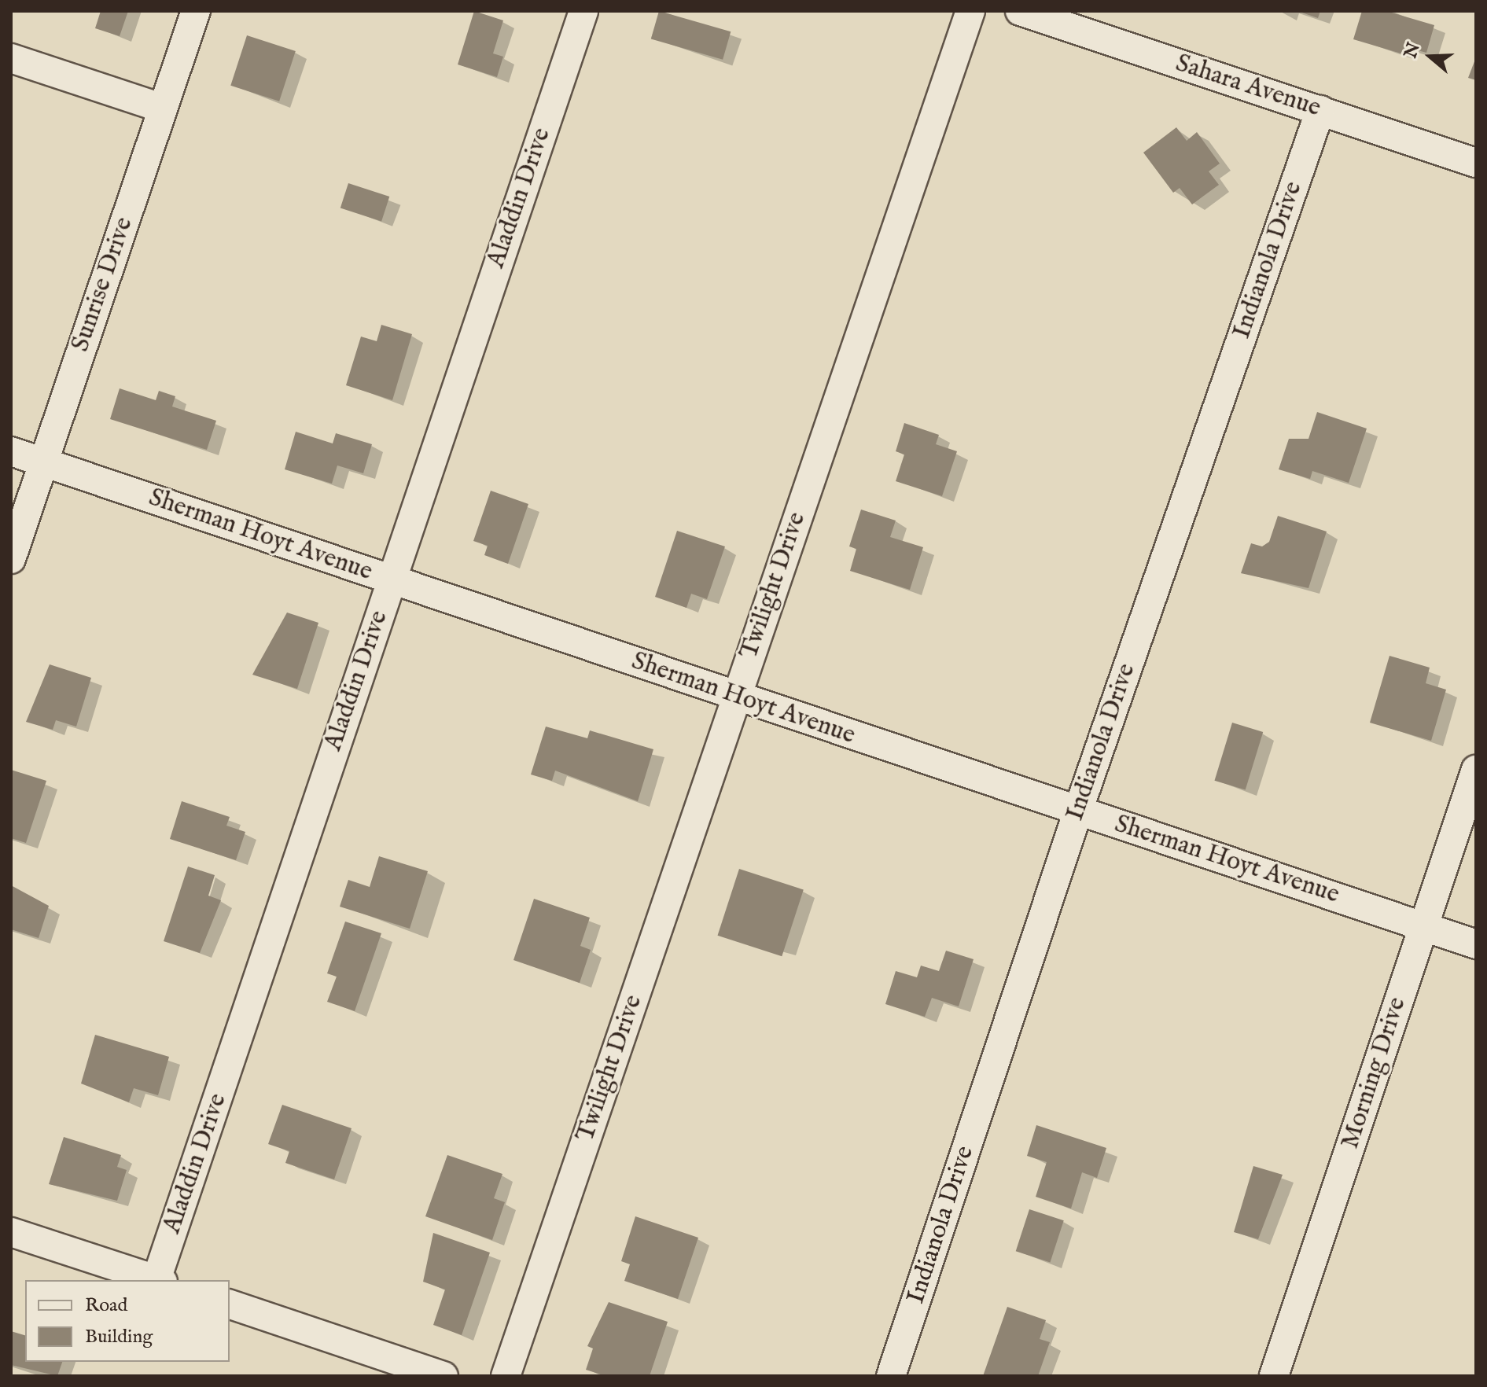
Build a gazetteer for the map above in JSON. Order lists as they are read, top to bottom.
{
  "streets": {
    "street": [
      "Sahara Avenue",
      "Aladdin Drive",
      "Indianola Drive",
      "Sunrise Drive",
      "Sherman Hoyt Avenue",
      "Twilight Drive",
      "Morning Drive"
    ]
  },
  "crossings": [
    ["Sahara Avenue", "Indianola Drive"],
    ["Aladdin Drive", "Sherman Hoyt Avenue"],
    ["Indianola Drive", "Sherman Hoyt Avenue"],
    ["Sunrise Drive", "Sherman Hoyt Avenue"],
    ["Sherman Hoyt Avenue", "Twilight Drive"],
    ["Sherman Hoyt Avenue", "Morning Drive"]
  ],
  "legend": ["Road", "Building"],
  "north": "left"
}
